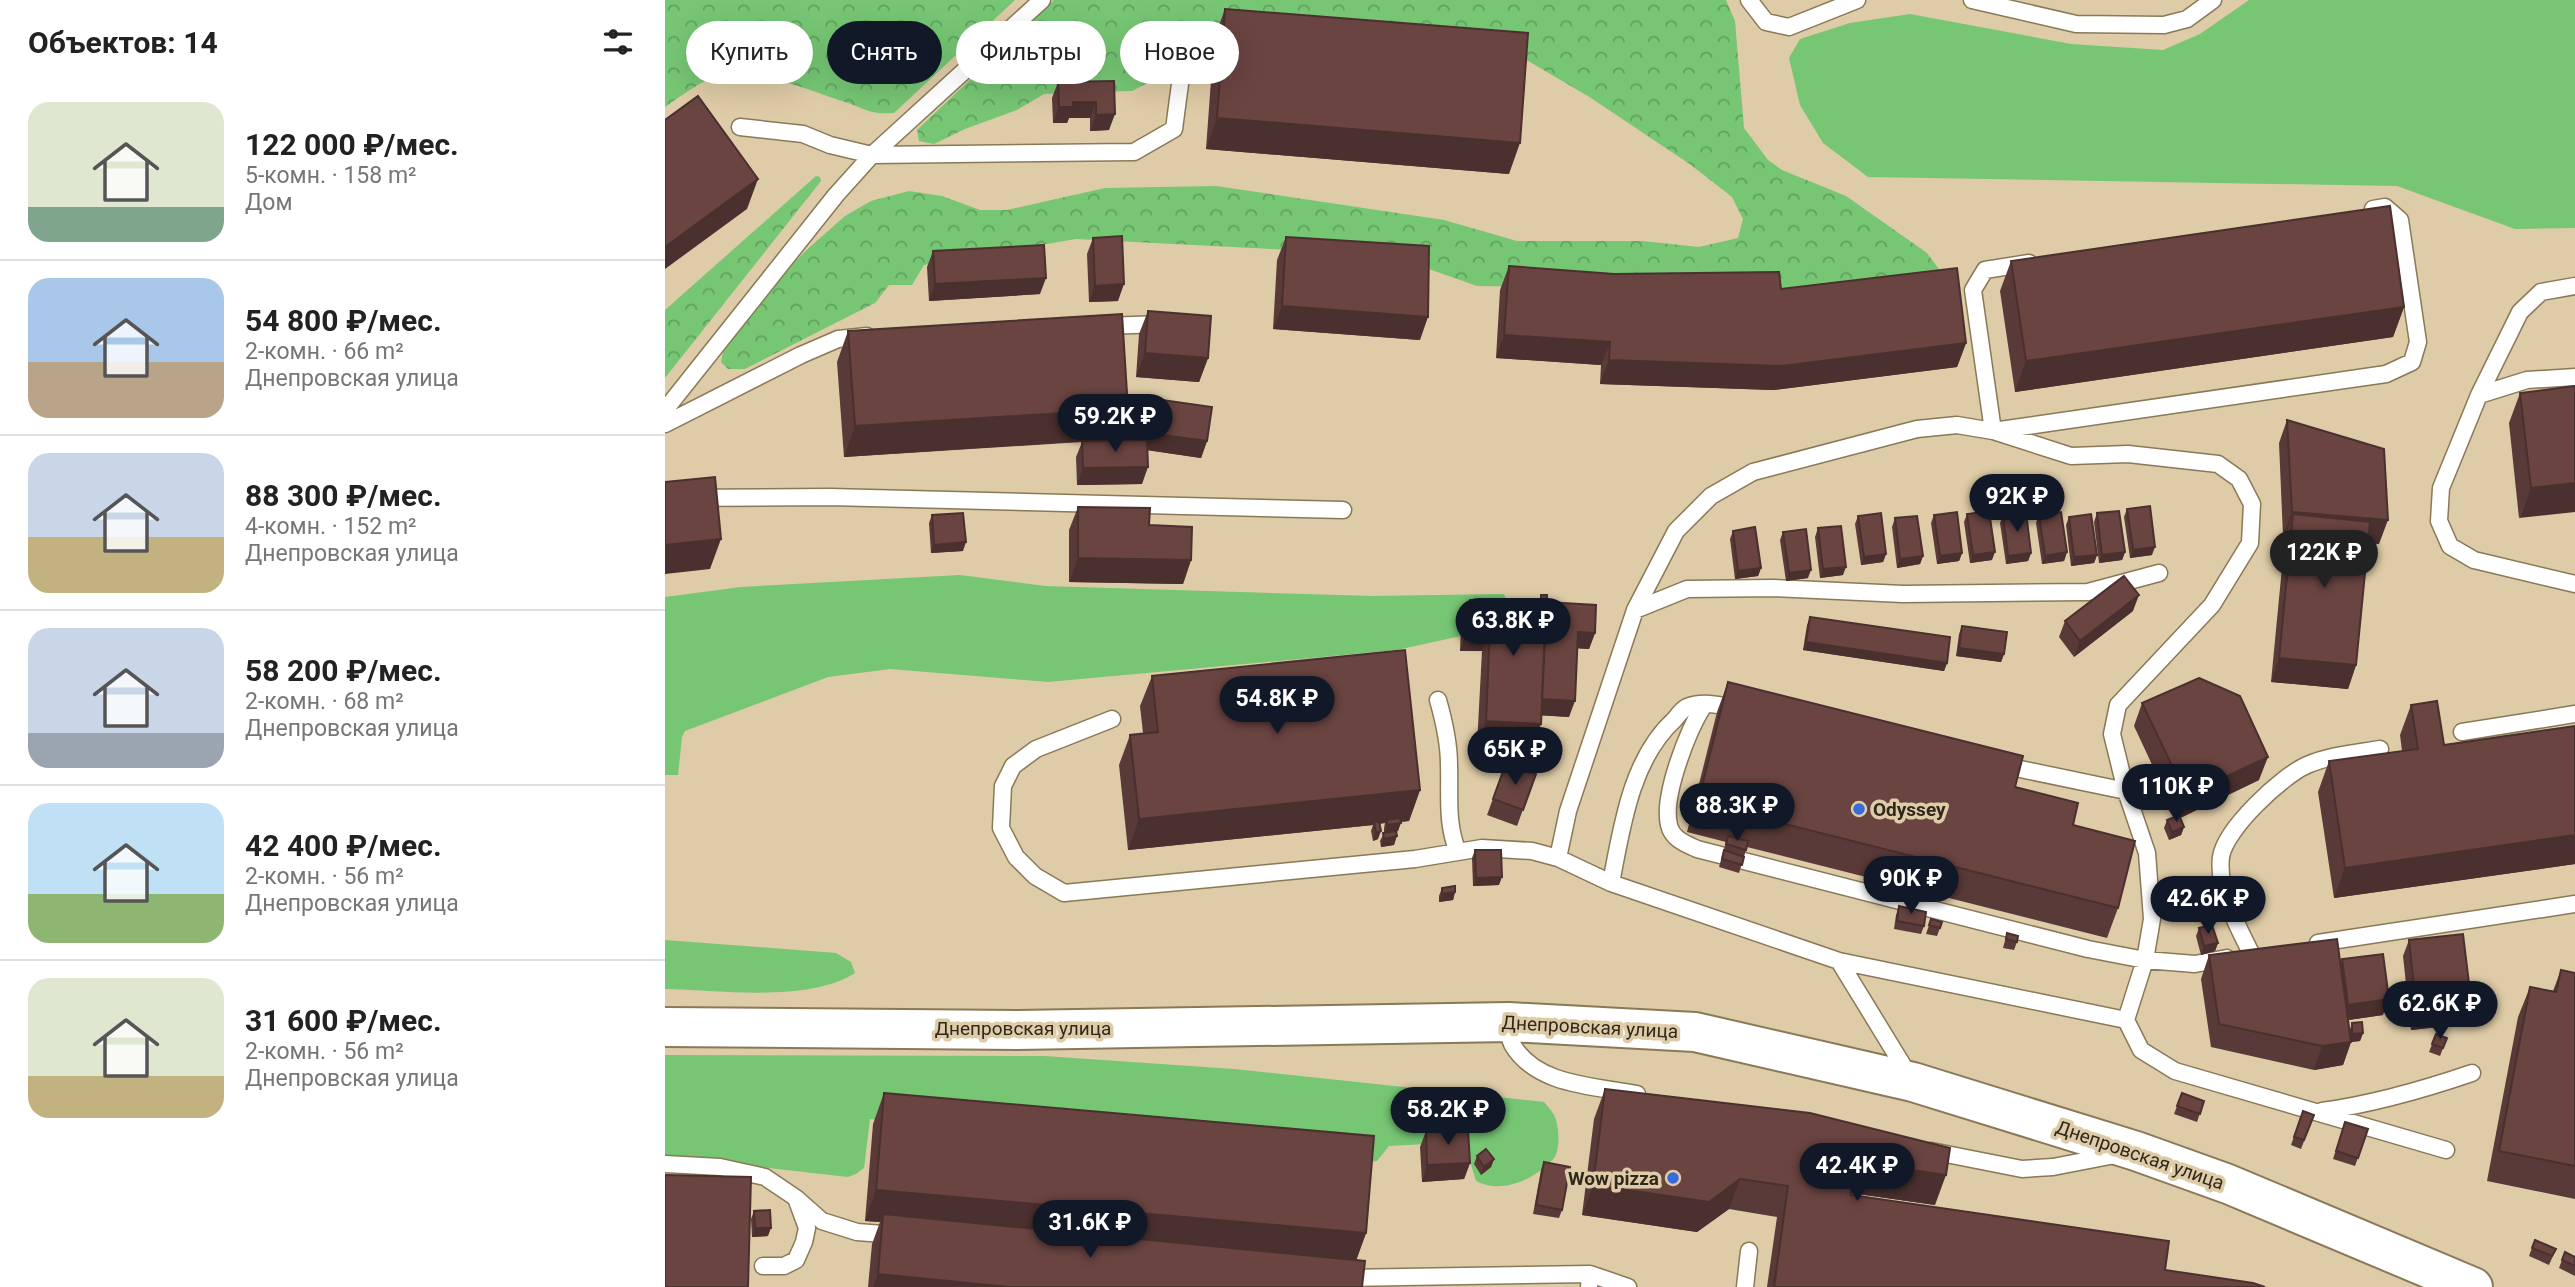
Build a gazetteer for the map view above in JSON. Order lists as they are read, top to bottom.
{
  "streets": {
    "main road": ["Днепровская улица"]
  },
  "places": ["Odyssey", "Wow pizza"],
  "page": {
    "heading": "Объектов: 14",
    "chip": [
      "Купить",
      "Снять",
      "Фильтры",
      "Новое"
    ],
    "list": [
      {
        "name": "122 000 ₽/мес.",
        "note": "5-комн. · 158 m² · Дом"
      },
      {
        "name": "54 800 ₽/мес.",
        "note": "2-комн. · 66 m² · Днепровская улица"
      },
      {
        "name": "88 300 ₽/мес.",
        "note": "4-комн. · 152 m² · Днепровская улица"
      },
      {
        "name": "58 200 ₽/мес.",
        "note": "2-комн. · 68 m² · Днепровская улица"
      },
      {
        "name": "42 400 ₽/мес.",
        "note": "2-комн. · 56 m² · Днепровская улица"
      },
      {
        "name": "31 600 ₽/мес.",
        "note": "2-комн. · 56 m² · Днепровская улица"
      }
    ],
    "price": [
      "59.2K ₽",
      "92K ₽",
      "122K ₽",
      "63.8K ₽",
      "54.8K ₽",
      "65K ₽",
      "110K ₽",
      "88.3K ₽",
      "90K ₽",
      "42.6K ₽",
      "62.6K ₽",
      "58.2K ₽",
      "42.4K ₽",
      "31.6K ₽"
    ]
  }
}
